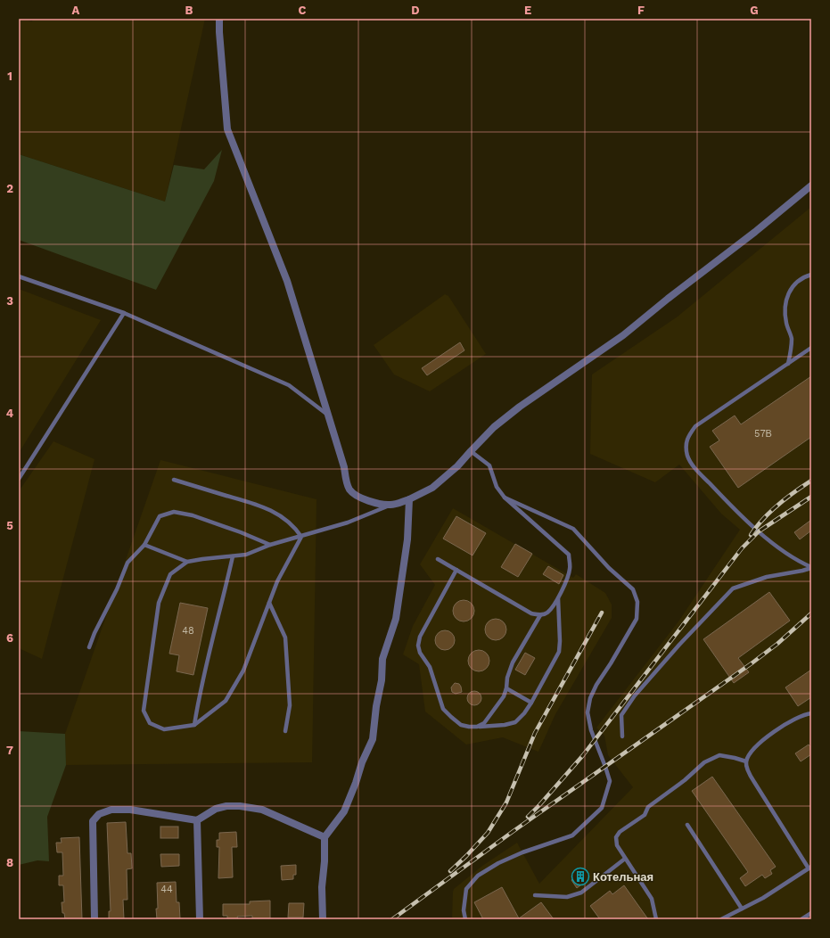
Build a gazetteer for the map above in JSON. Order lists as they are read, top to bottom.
{
  "places": {
    "building": ["Котельная"]
  },
  "house_numbers": ["57В", "48", "44"],
  "grid": {
    "columns": [
      "A",
      "B",
      "C",
      "D",
      "E",
      "F",
      "G"
    ],
    "rows": [
      "1",
      "2",
      "3",
      "4",
      "5",
      "6",
      "7",
      "8"
    ]
  }
}
